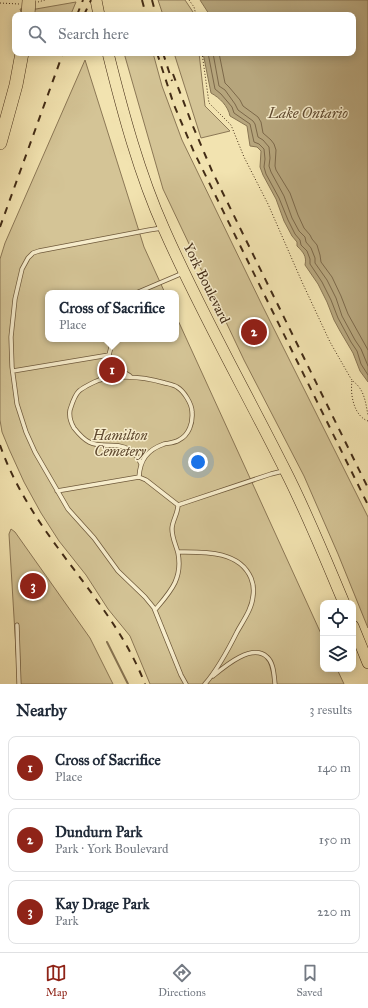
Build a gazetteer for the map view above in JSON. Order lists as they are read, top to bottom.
{
  "streets": {
    "main road": ["York Boulevard"]
  },
  "water": ["Lake Ontario"],
  "parks": ["Hamilton Cemetery"],
  "page": {
    "search": "Search here",
    "popup": ["Cross of Sacrifice", "Place"],
    "pins": ["2", "1", "3"],
    "heading": ["Nearby", "3 results"],
    "list": [
      {
        "mark": "1",
        "name": "Cross of Sacrifice",
        "note": "Place",
        "value": "140 m"
      },
      {
        "mark": "2",
        "name": "Dundurn Park",
        "note": "Park · York Boulevard",
        "value": "150 m"
      },
      {
        "mark": "3",
        "name": "Kay Drage Park",
        "note": "Park",
        "value": "220 m"
      }
    ],
    "nav": ["Map", "Directions", "Saved"]
  }
}
